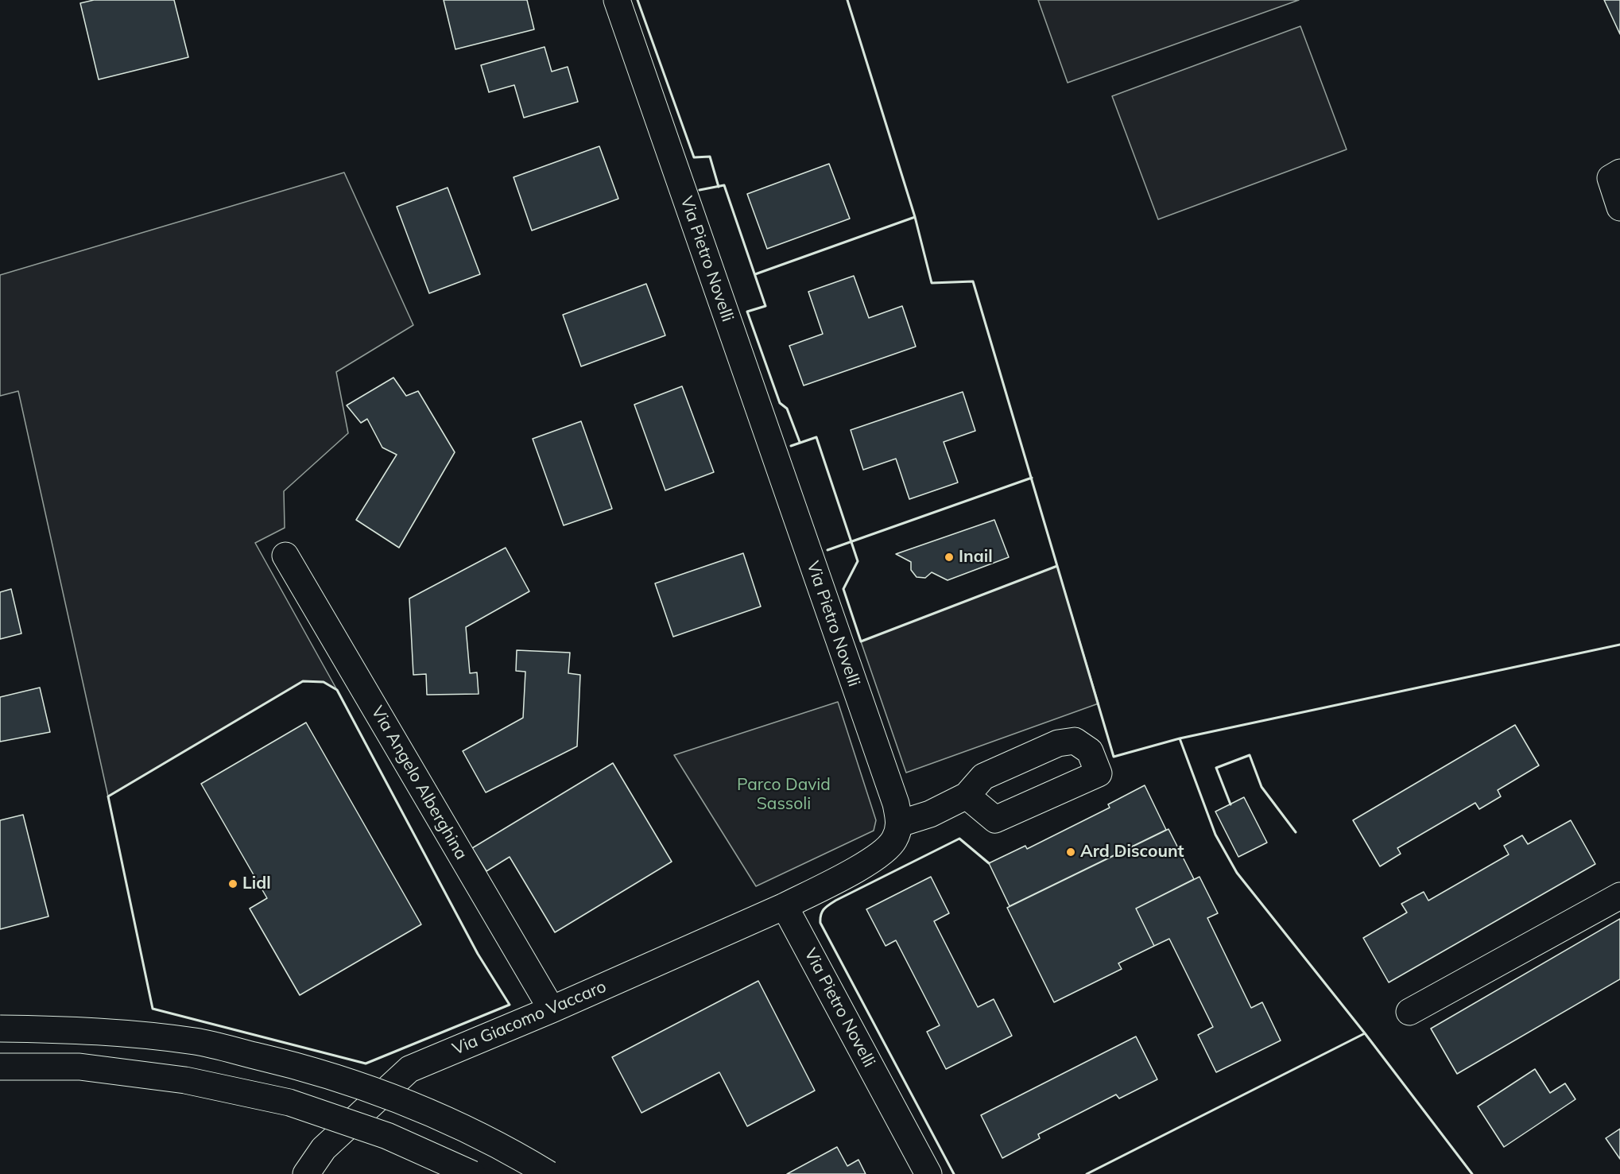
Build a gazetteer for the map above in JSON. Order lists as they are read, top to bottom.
{
  "streets": {
    "street": ["Via Pietro Novelli", "Via Angelo Alberghina", "Via Giacomo Vaccaro"]
  },
  "crossings": [
    ["Via Pietro Novelli", "Via Giacomo Vaccaro"],
    ["Via Angelo Alberghina", "Via Giacomo Vaccaro"]
  ],
  "parks": ["Parco David Sassoli"],
  "places": ["Inail", "Ard Discount", "Lidl"]
}
